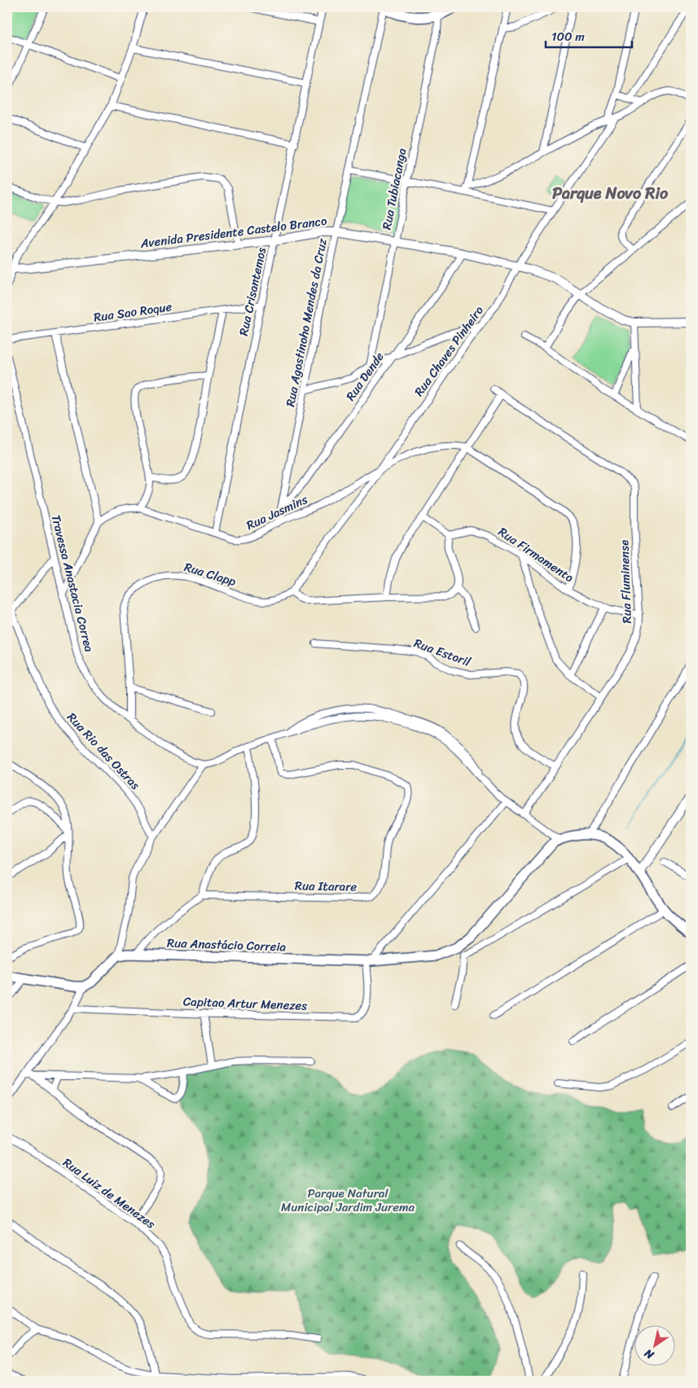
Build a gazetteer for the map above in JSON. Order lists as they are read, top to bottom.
{
  "streets": {
    "main road": ["Rua Anastácio Correia"],
    "street": [
      "Rua Tubiacanga",
      "Avenida Presidente Castelo Branco",
      "Rua Crisantemos",
      "Rua Sao Roque",
      "Rua Agostinoho Mendes da Cruz",
      "Rua Chaves Pinheiro",
      "Rua Dende",
      "Rua Jasmins",
      "Rua Firmamento",
      "Rua Clapp",
      "Rua Fluminense",
      "Travessa Anastacia Correa",
      "Rua Estoril",
      "Rua Rio das Ostras",
      "Rua Itarare",
      "Capitao Artur Menezes",
      "Rua Luiz de Menezes"
    ]
  },
  "crossings": [
    ["Rua Tubiacanga", "Avenida Presidente Castelo Branco"],
    ["Avenida Presidente Castelo Branco", "Rua Crisantemos"],
    ["Avenida Presidente Castelo Branco", "Rua Agostinoho Mendes da Cruz"],
    ["Avenida Presidente Castelo Branco", "Rua Chaves Pinheiro"],
    ["Avenida Presidente Castelo Branco", "Rua Dende"],
    ["Rua Crisantemos", "Rua Sao Roque"],
    ["Rua Crisantemos", "Rua Jasmins"],
    ["Rua Agostinoho Mendes da Cruz", "Rua Dende"],
    ["Rua Agostinoho Mendes da Cruz", "Rua Jasmins"],
    ["Rua Chaves Pinheiro", "Rua Jasmins"],
    ["Rua Chaves Pinheiro", "Rua Clapp"],
    ["Rua Firmamento", "Rua Fluminense"],
    ["Rua Clapp", "Travessa Anastacia Correa"],
    ["Rua Fluminense", "Rua Estoril"],
    ["Rua Anastácio Correia", "Capitao Artur Menezes"]
  ],
  "districts": ["Parque Novo Rio"],
  "parks": ["Parque Natural Municipal Jardim Jurema"],
  "scale_bar": "100 m",
  "north": "bottom left"
}
